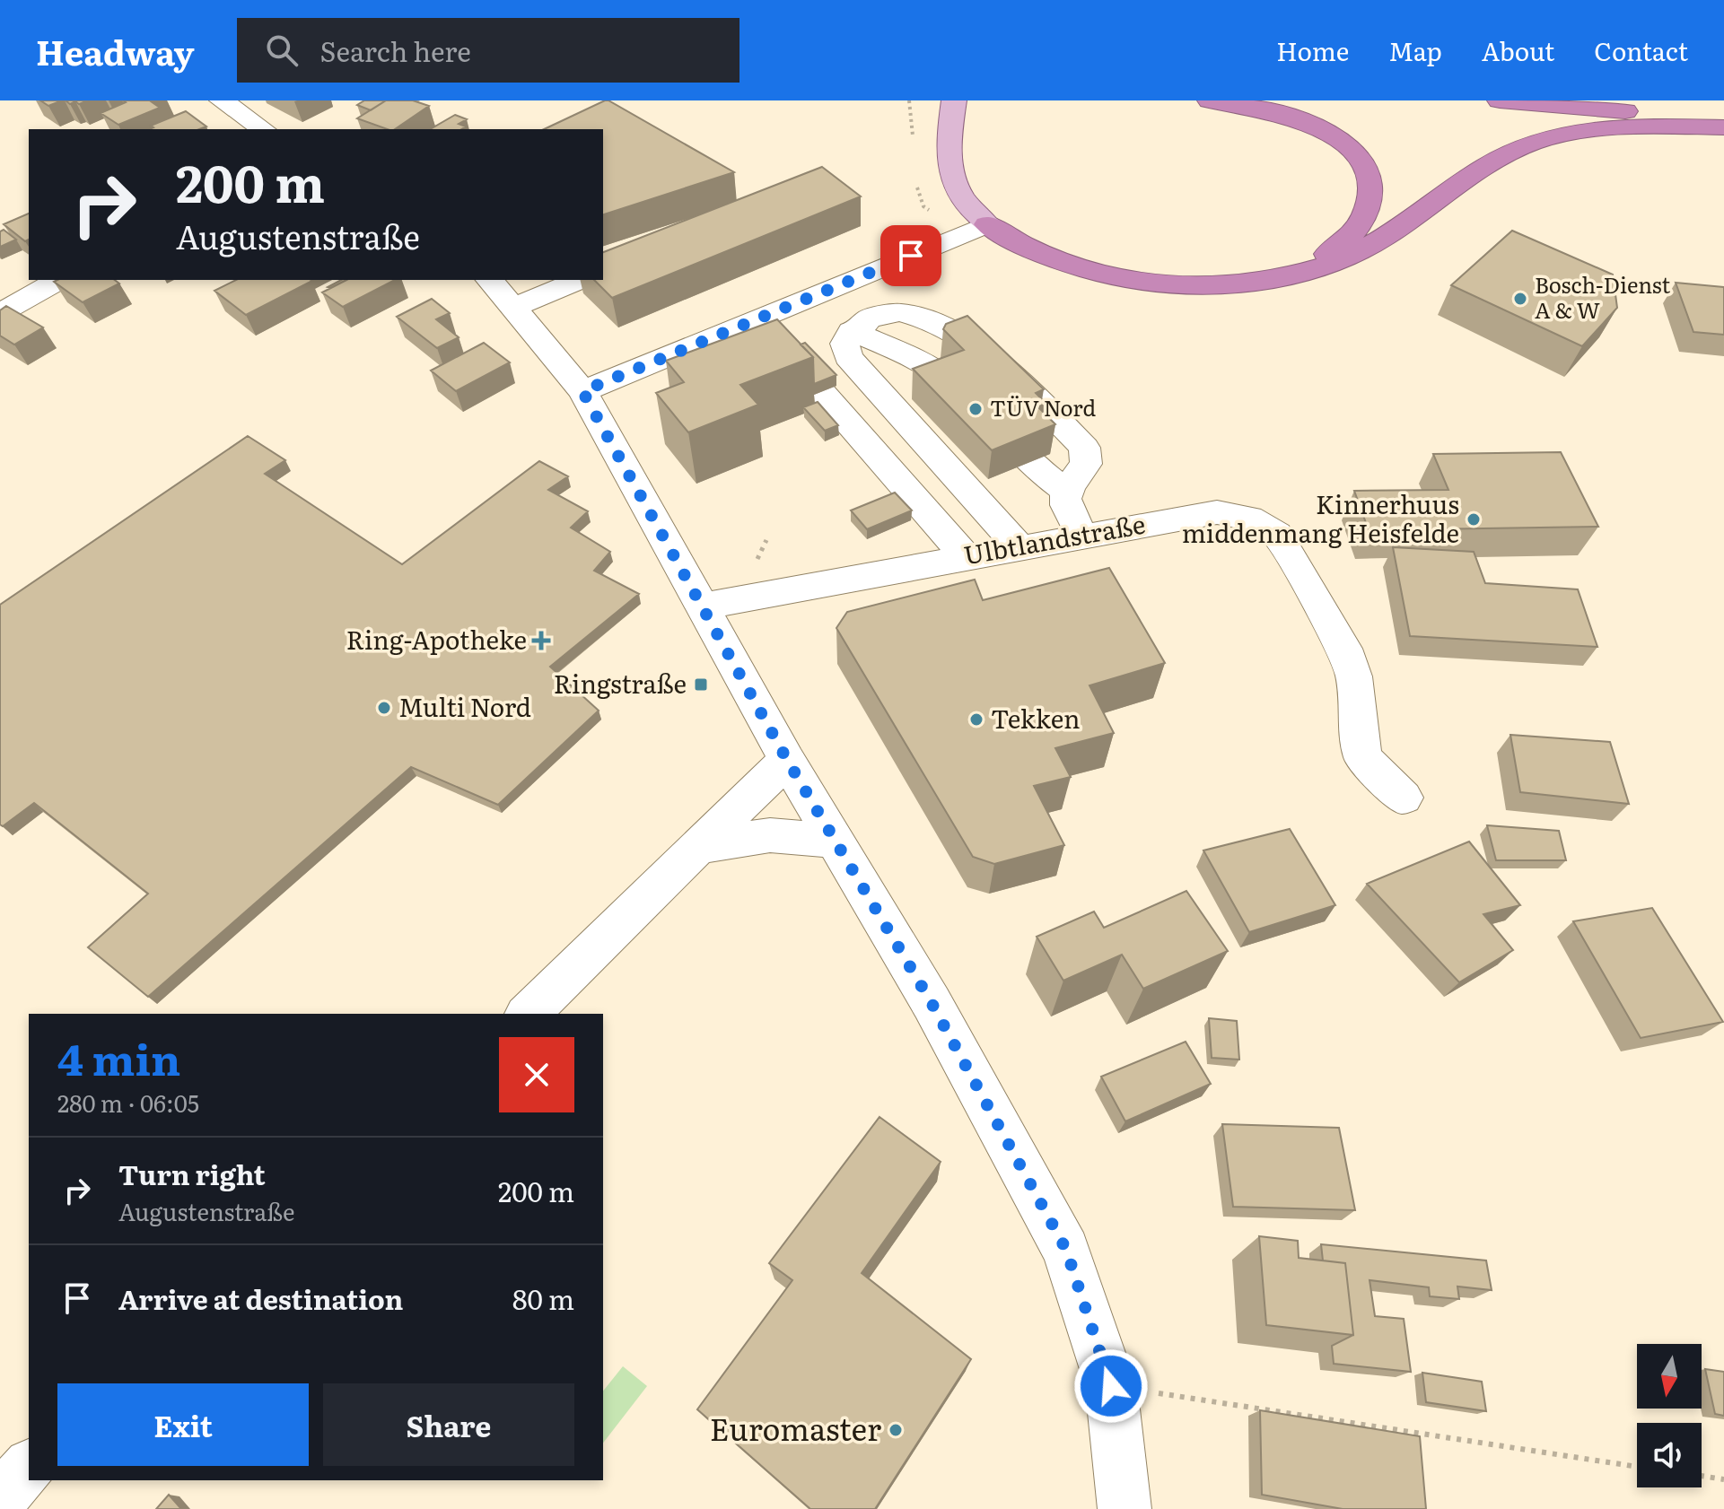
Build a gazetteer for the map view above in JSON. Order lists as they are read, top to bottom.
{
  "streets": {
    "street": ["Ulbtlandstraße"]
  },
  "places": {
    "other": [
      "Bosch-Dienst A & W",
      "TÜV Nord",
      "Kinnerhuus middenmang Heisfelde",
      "Multi Nord",
      "Tekken",
      "Euromaster"
    ],
    "health": ["Ring-Apotheke"],
    "transit": ["Ringstraße"]
  },
  "north": "bottom",
  "page": {
    "header": "Headway",
    "search": "Search here",
    "nav": [
      "Home",
      "Map",
      "About",
      "Contact"
    ],
    "turn": ["200 m", "Augustenstraße"],
    "heading": ["4 min", "280 m · 06:05"],
    "list": [
      {
        "name": "Turn right",
        "note": "Augustenstraße",
        "value": "200 m"
      },
      {
        "name": "Arrive at destination",
        "value": "80 m"
      }
    ],
    "buttons": ["Exit", "Share"]
  }
}
